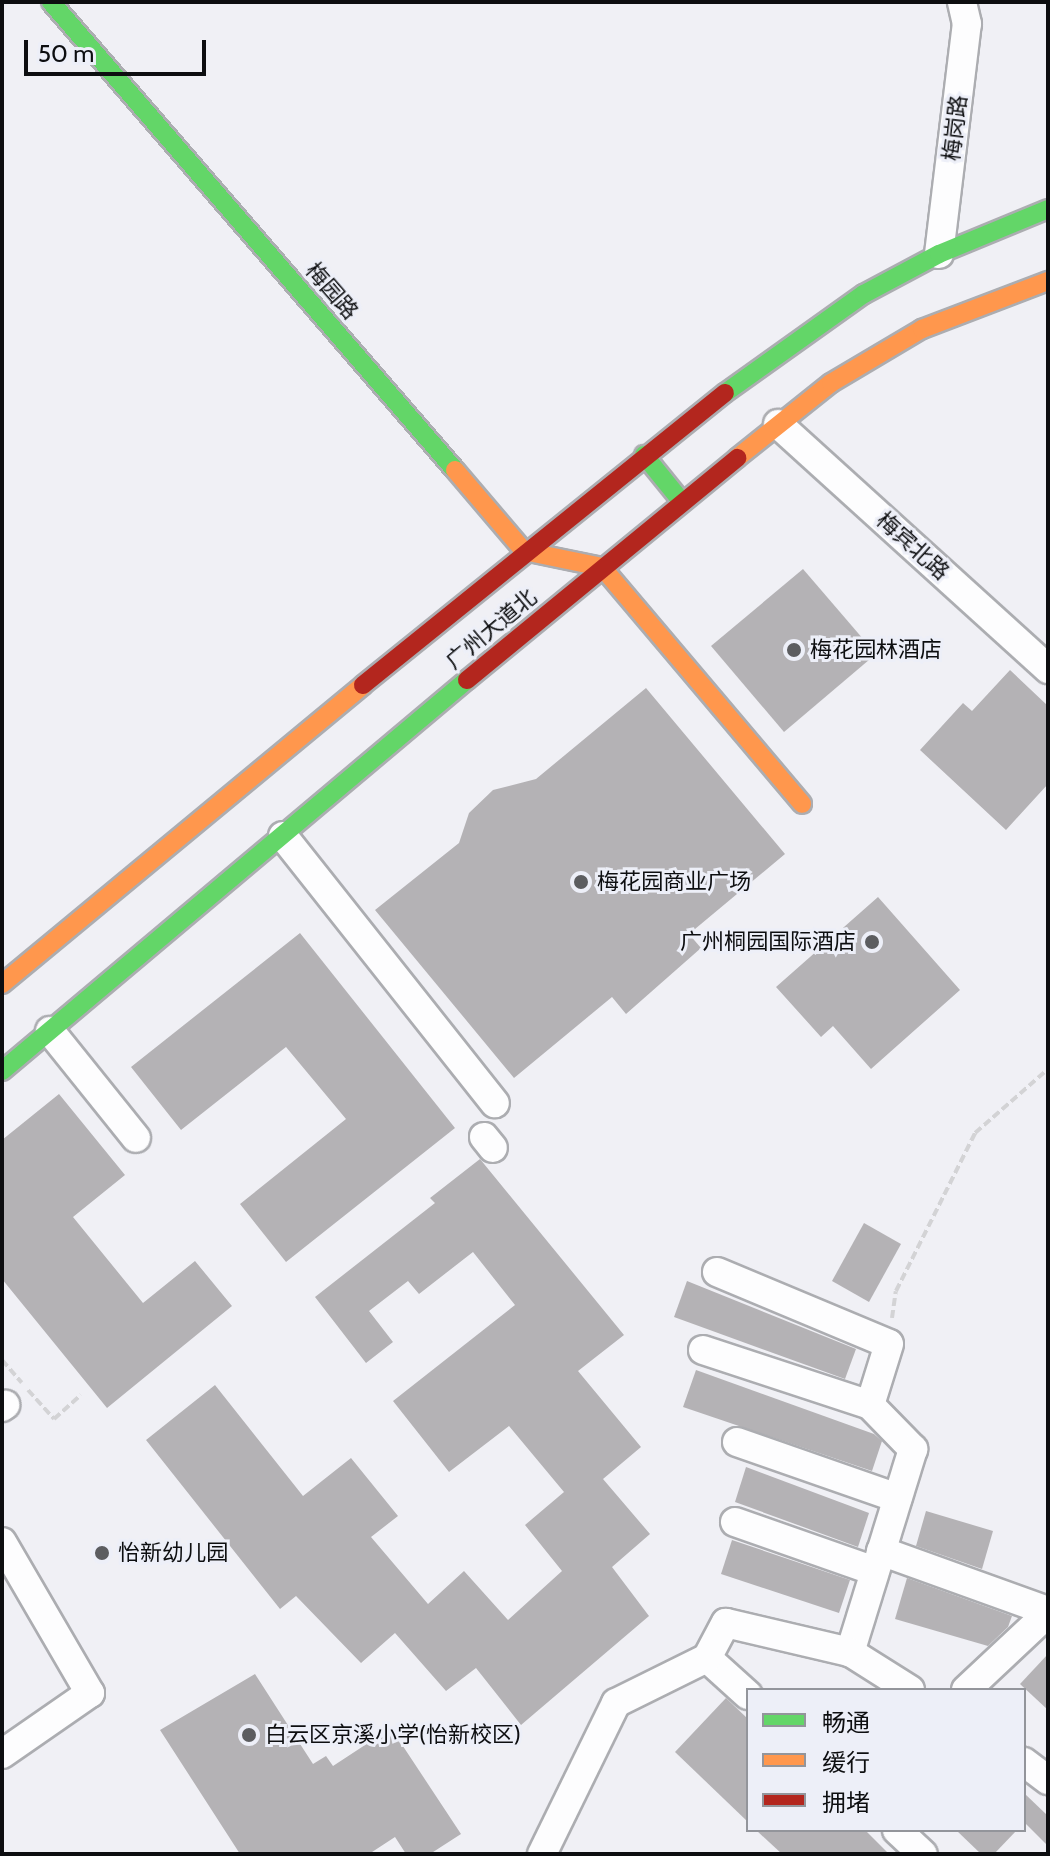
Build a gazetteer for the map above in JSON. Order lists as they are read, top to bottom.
{
  "streets": {
    "main road": ["梅园路", "广州大道北"],
    "street": ["梅岗路", "梅宾北路"]
  },
  "crossings": [
    ["梅岗路", "广州大道北"],
    ["梅园路", "广州大道北"],
    ["梅宾北路", "广州大道北"]
  ],
  "places": [
    "梅花园林酒店",
    "梅花园商业广场",
    "广州桐园国际酒店",
    "怡新幼儿园",
    "白云区京溪小学(怡新校区)"
  ],
  "legend": ["畅通", "缓行", "拥堵"],
  "scale_bar": "50 m"
}
